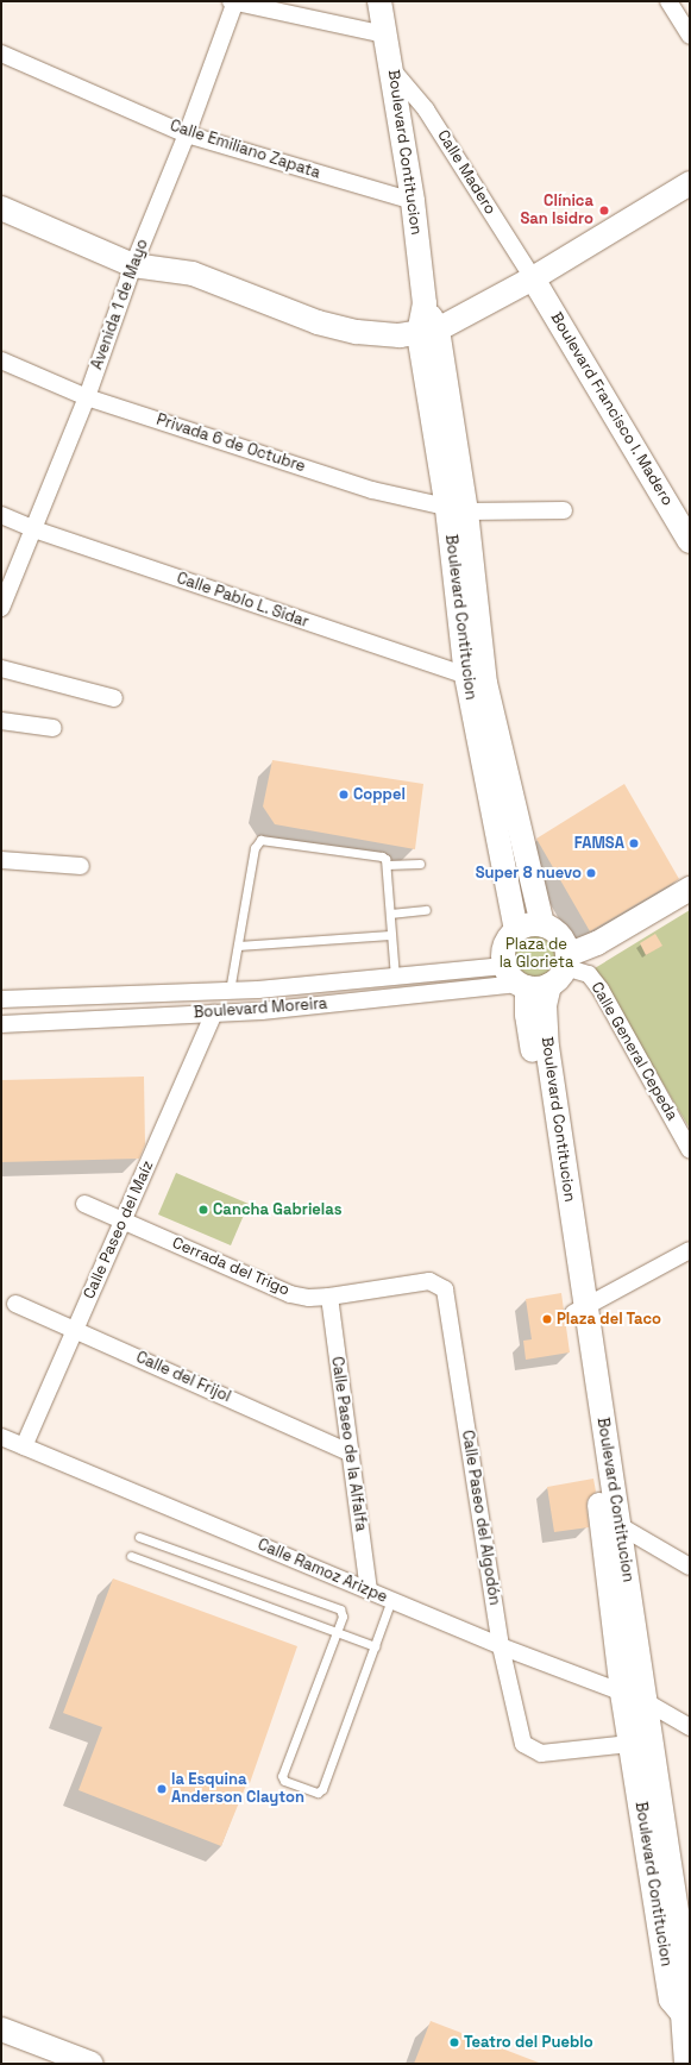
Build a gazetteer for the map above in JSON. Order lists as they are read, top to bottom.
{
  "streets": {
    "street": [
      "Calle Emiliano Zapata",
      "Boulevard Contitucion",
      "Calle Madero",
      "Avenida 1 de Mayo",
      "Boulevard Francisco I. Madero",
      "Privada 6 de Octubre",
      "Calle Pablo L. Sidar",
      "Boulevard Moreira",
      "Calle General Cepeda",
      "Calle Paseo del Maíz",
      "Cerrada del Trigo",
      "Calle del Frijol",
      "Calle Paseo de la Alfalfa",
      "Calle Paseo del Algodón",
      "Calle Ramoz Arizpe"
    ]
  },
  "crossings": [
    ["Calle Emiliano Zapata", "Boulevard Contitucion"],
    ["Calle Emiliano Zapata", "Avenida 1 de Mayo"],
    ["Boulevard Contitucion", "Calle Madero"],
    ["Boulevard Contitucion", "Privada 6 de Octubre"],
    ["Boulevard Contitucion", "Calle Pablo L. Sidar"],
    ["Boulevard Contitucion", "Boulevard Moreira"],
    ["Boulevard Contitucion", "Calle General Cepeda"],
    ["Boulevard Contitucion", "Calle Paseo del Algodón"],
    ["Boulevard Contitucion", "Calle Ramoz Arizpe"],
    ["Calle Madero", "Boulevard Francisco I. Madero"],
    ["Avenida 1 de Mayo", "Privada 6 de Octubre"],
    ["Avenida 1 de Mayo", "Calle Pablo L. Sidar"],
    ["Boulevard Moreira", "Calle General Cepeda"],
    ["Boulevard Moreira", "Calle Paseo del Maíz"],
    ["Calle Paseo del Maíz", "Cerrada del Trigo"],
    ["Calle Paseo del Maíz", "Calle del Frijol"],
    ["Calle Paseo del Maíz", "Calle Ramoz Arizpe"],
    ["Cerrada del Trigo", "Calle Paseo de la Alfalfa"],
    ["Cerrada del Trigo", "Calle Paseo del Algodón"],
    ["Calle del Frijol", "Calle Paseo de la Alfalfa"],
    ["Calle Paseo de la Alfalfa", "Calle Ramoz Arizpe"],
    ["Calle Paseo del Algodón", "Calle Ramoz Arizpe"]
  ],
  "parks": ["Plaza de la Glorieta"],
  "places": [
    "Clínica San Isidro",
    "Coppel",
    "FAMSA",
    "Super 8 nuevo",
    "Cancha Gabrielas",
    "Plaza del Taco",
    "la Esquina Anderson Clayton",
    "Teatro del Pueblo"
  ]
}
